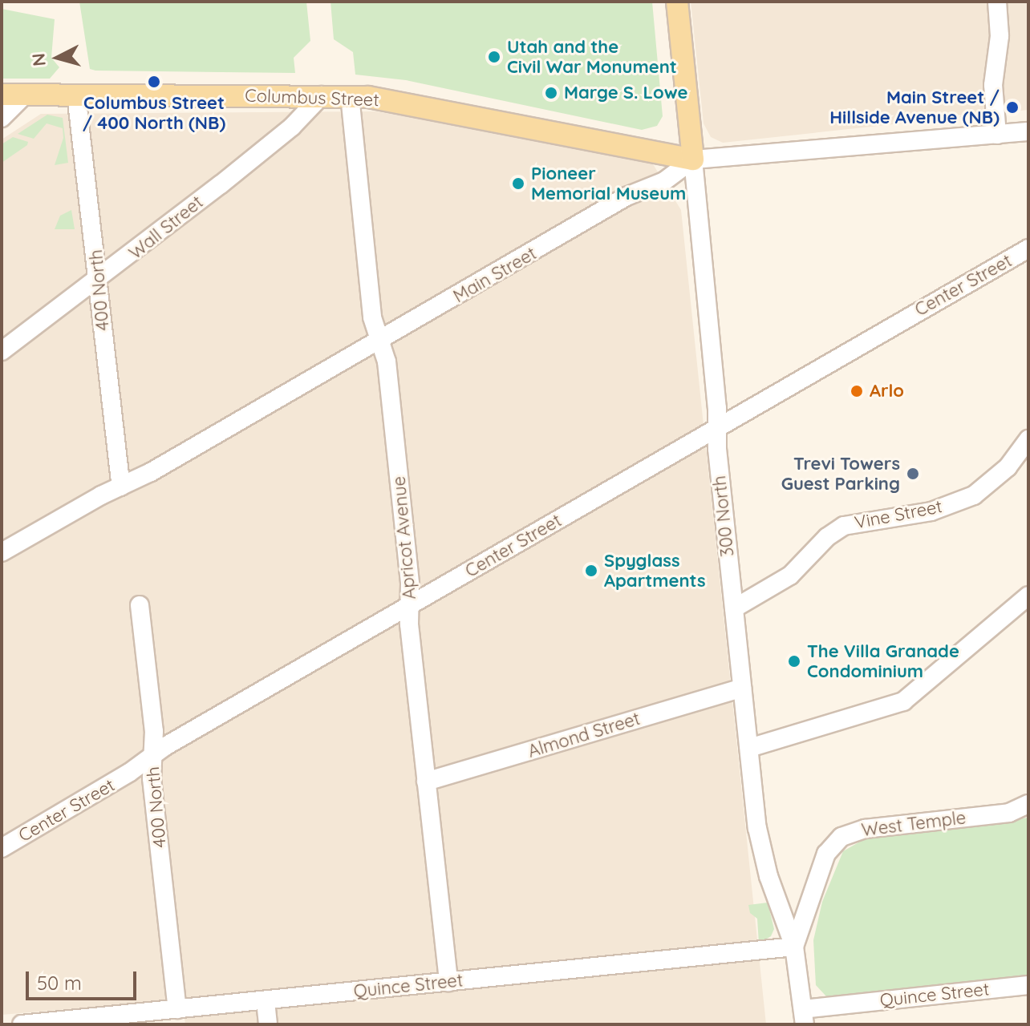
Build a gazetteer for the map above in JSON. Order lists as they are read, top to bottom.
{
  "streets": {
    "main road": ["Columbus Street", "300 North"],
    "street": [
      "Wall Street",
      "Main Street",
      "Center Street",
      "400 North",
      "Vine Street",
      "Apricot Avenue",
      "Almond Street",
      "West Temple",
      "Quince Street"
    ]
  },
  "crossings": [
    ["Columbus Street", "Wall Street"],
    ["Columbus Street", "Main Street"],
    ["Columbus Street", "400 North"],
    ["Columbus Street", "300 North"],
    ["Columbus Street", "Apricot Avenue"],
    ["Wall Street", "400 North"],
    ["Main Street", "400 North"],
    ["Main Street", "300 North"],
    ["Main Street", "Apricot Avenue"],
    ["Center Street", "400 North"],
    ["Center Street", "300 North"],
    ["Center Street", "Apricot Avenue"],
    ["400 North", "Quince Street"],
    ["Vine Street", "300 North"],
    ["300 North", "Almond Street"],
    ["300 North", "West Temple"],
    ["300 North", "Quince Street"],
    ["Apricot Avenue", "Almond Street"],
    ["Apricot Avenue", "Quince Street"],
    ["West Temple", "Quince Street"]
  ],
  "places": [
    "Utah and the Civil War Monument",
    "Columbus Street / 400 North (NB)",
    "Marge S. Lowe",
    "Main Street / Hillside Avenue (NB)",
    "Pioneer Memorial Museum",
    "Arlo",
    "Trevi Towers Guest Parking",
    "Spyglass Apartments",
    "The Villa Granade Condominium"
  ],
  "scale_bar": "50 m",
  "north": "left"
}
